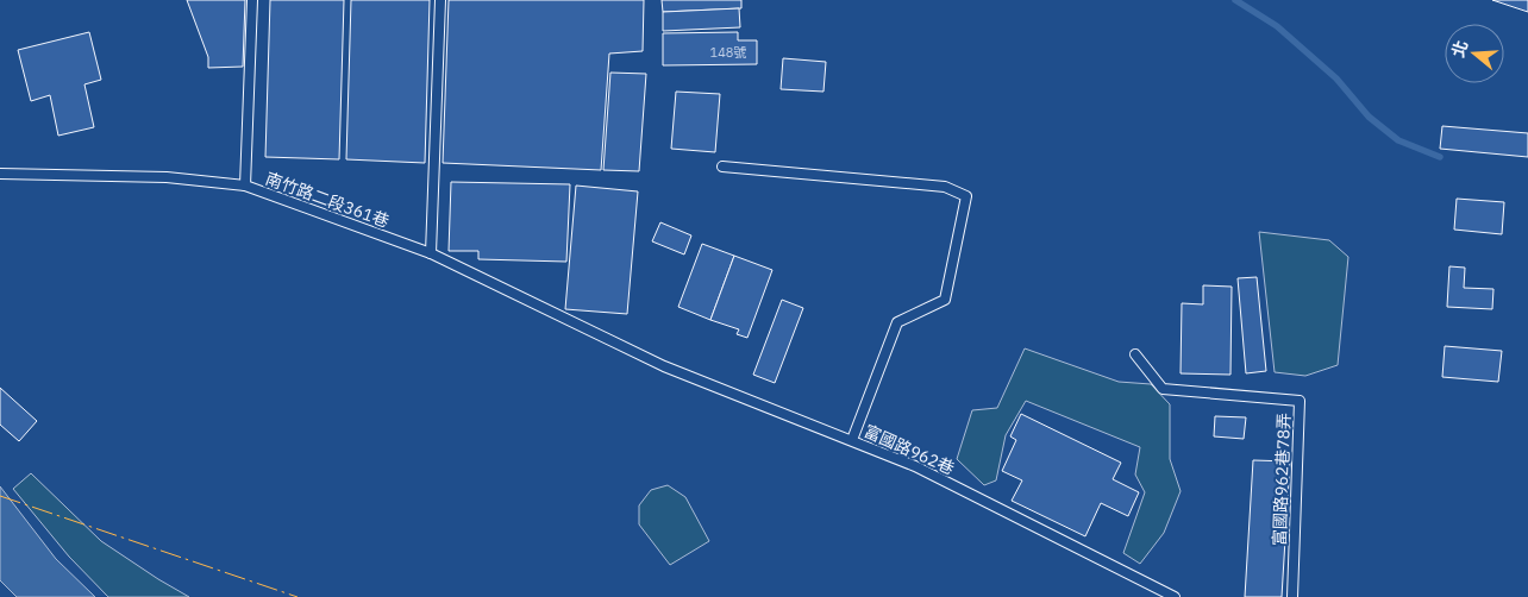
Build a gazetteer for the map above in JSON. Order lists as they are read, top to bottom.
{
  "streets": {
    "lane": ["南竹路二段361巷", "富國路962巷", "富國路962巷78弄"]
  },
  "crossings": [
    ["南竹路二段361巷", "富國路962巷"]
  ],
  "house_numbers": ["148號"],
  "north": "left"
}
